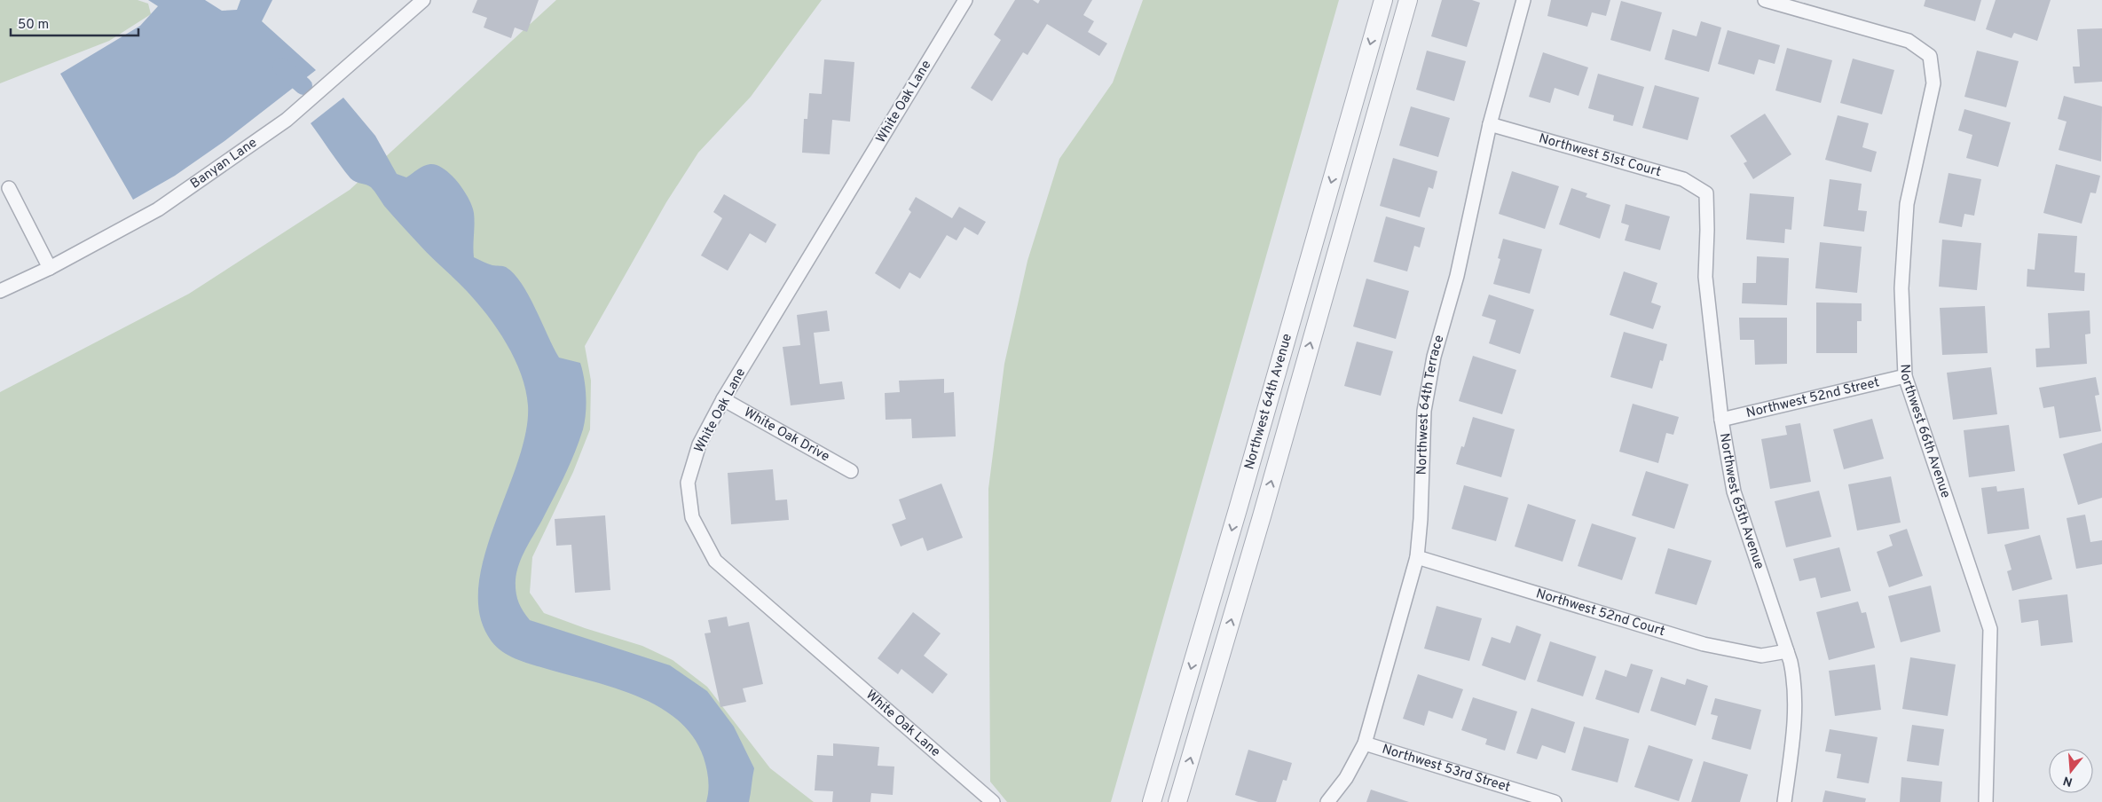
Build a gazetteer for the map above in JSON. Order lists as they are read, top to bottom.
{
  "streets": {
    "street": [
      "White Oak Lane",
      "Northwest 51st Court",
      "Banyan Lane",
      "Northwest 52nd Street",
      "Northwest 64th Avenue",
      "Northwest 64th Terrace",
      "Northwest 66th Avenue",
      "White Oak Drive",
      "Northwest 65th Avenue",
      "Northwest 52nd Court",
      "Northwest 53rd Street"
    ]
  },
  "crossings": [
    ["White Oak Lane", "White Oak Drive"],
    ["Northwest 51st Court", "Northwest 64th Terrace"],
    ["Northwest 51st Court", "Northwest 65th Avenue"],
    ["Northwest 52nd Street", "Northwest 66th Avenue"],
    ["Northwest 52nd Street", "Northwest 65th Avenue"],
    ["Northwest 64th Terrace", "Northwest 52nd Court"],
    ["Northwest 64th Terrace", "Northwest 53rd Street"],
    ["Northwest 65th Avenue", "Northwest 52nd Court"]
  ],
  "scale_bar": "50 m",
  "north": "bottom"
}
